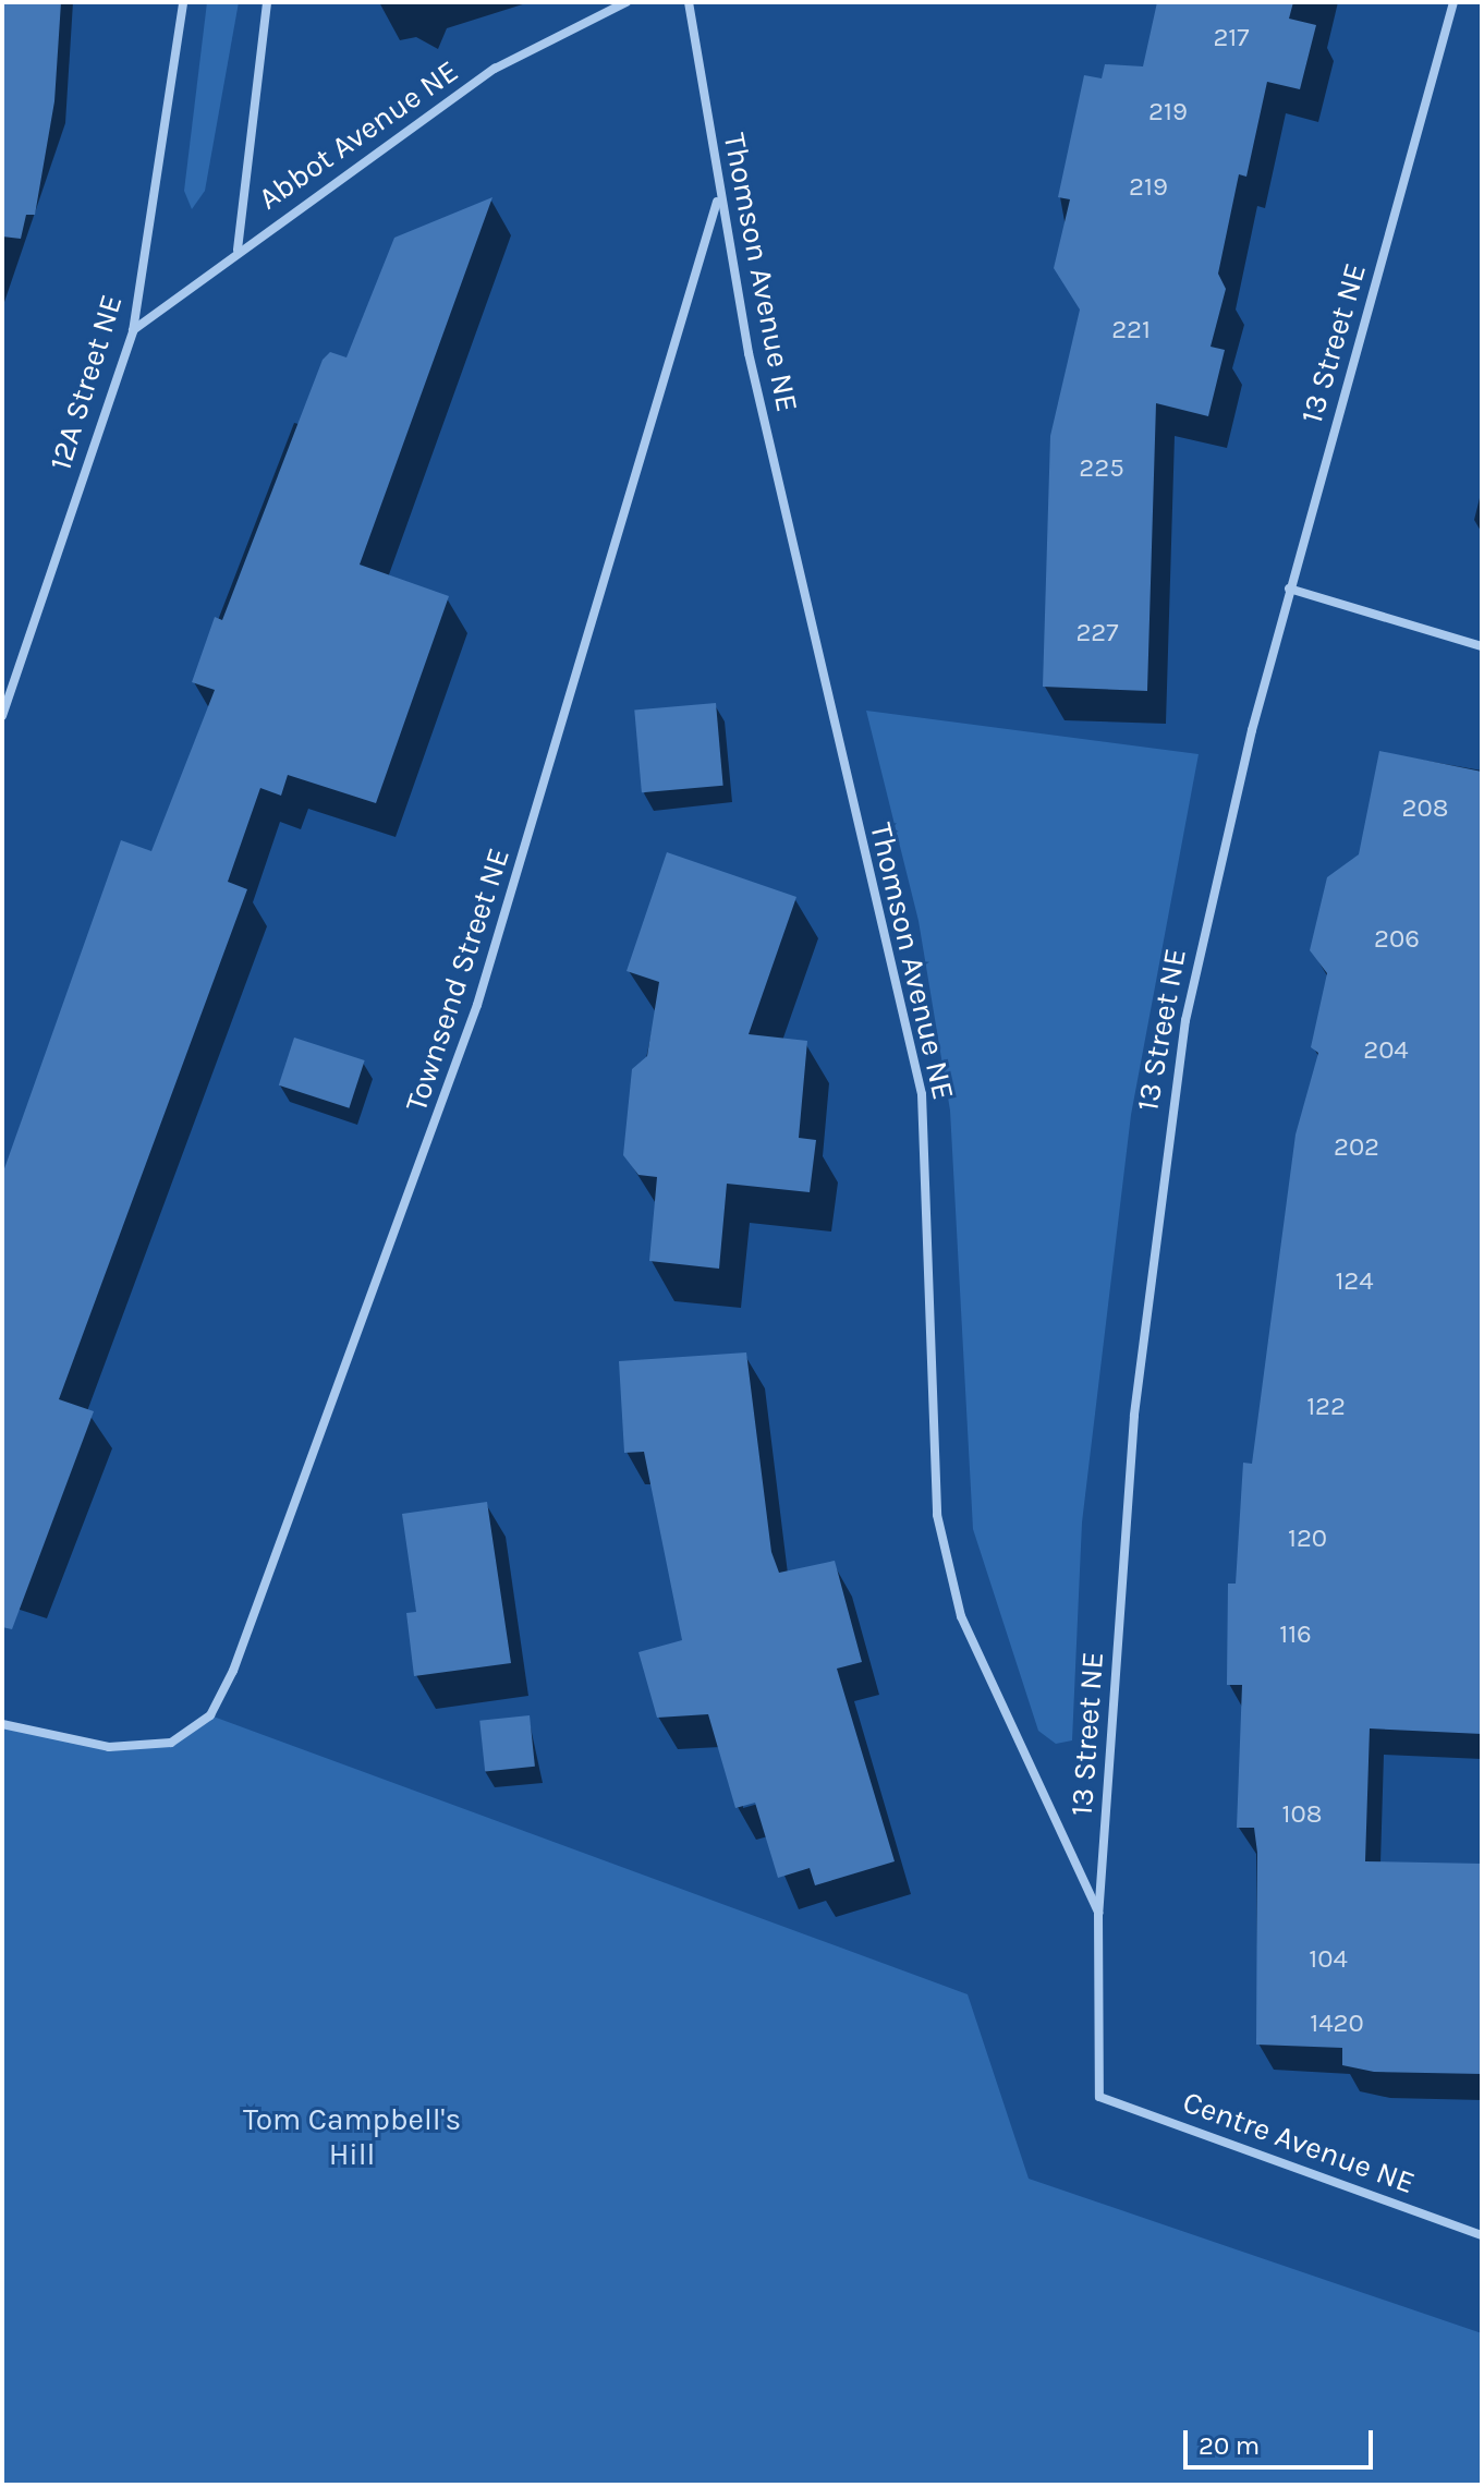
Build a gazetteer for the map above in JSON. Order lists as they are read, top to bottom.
{
  "streets": {
    "street": [
      "Abbot Avenue NE",
      "Thomson Avenue NE",
      "13 Street NE",
      "12A Street NE",
      "Townsend Street NE",
      "Centre Avenue NE"
    ]
  },
  "crossings": [
    ["Abbot Avenue NE", "12A Street NE"],
    ["Thomson Avenue NE", "13 Street NE"],
    ["Thomson Avenue NE", "Townsend Street NE"],
    ["13 Street NE", "Centre Avenue NE"]
  ],
  "parks": ["Tom Campbell's Hill"],
  "house_numbers": [
    "217",
    "219",
    "219",
    "221",
    "225",
    "227",
    "208",
    "206",
    "204",
    "202",
    "124",
    "122",
    "120",
    "116",
    "108",
    "104",
    "1420"
  ],
  "scale_bar": "20 m"
}
